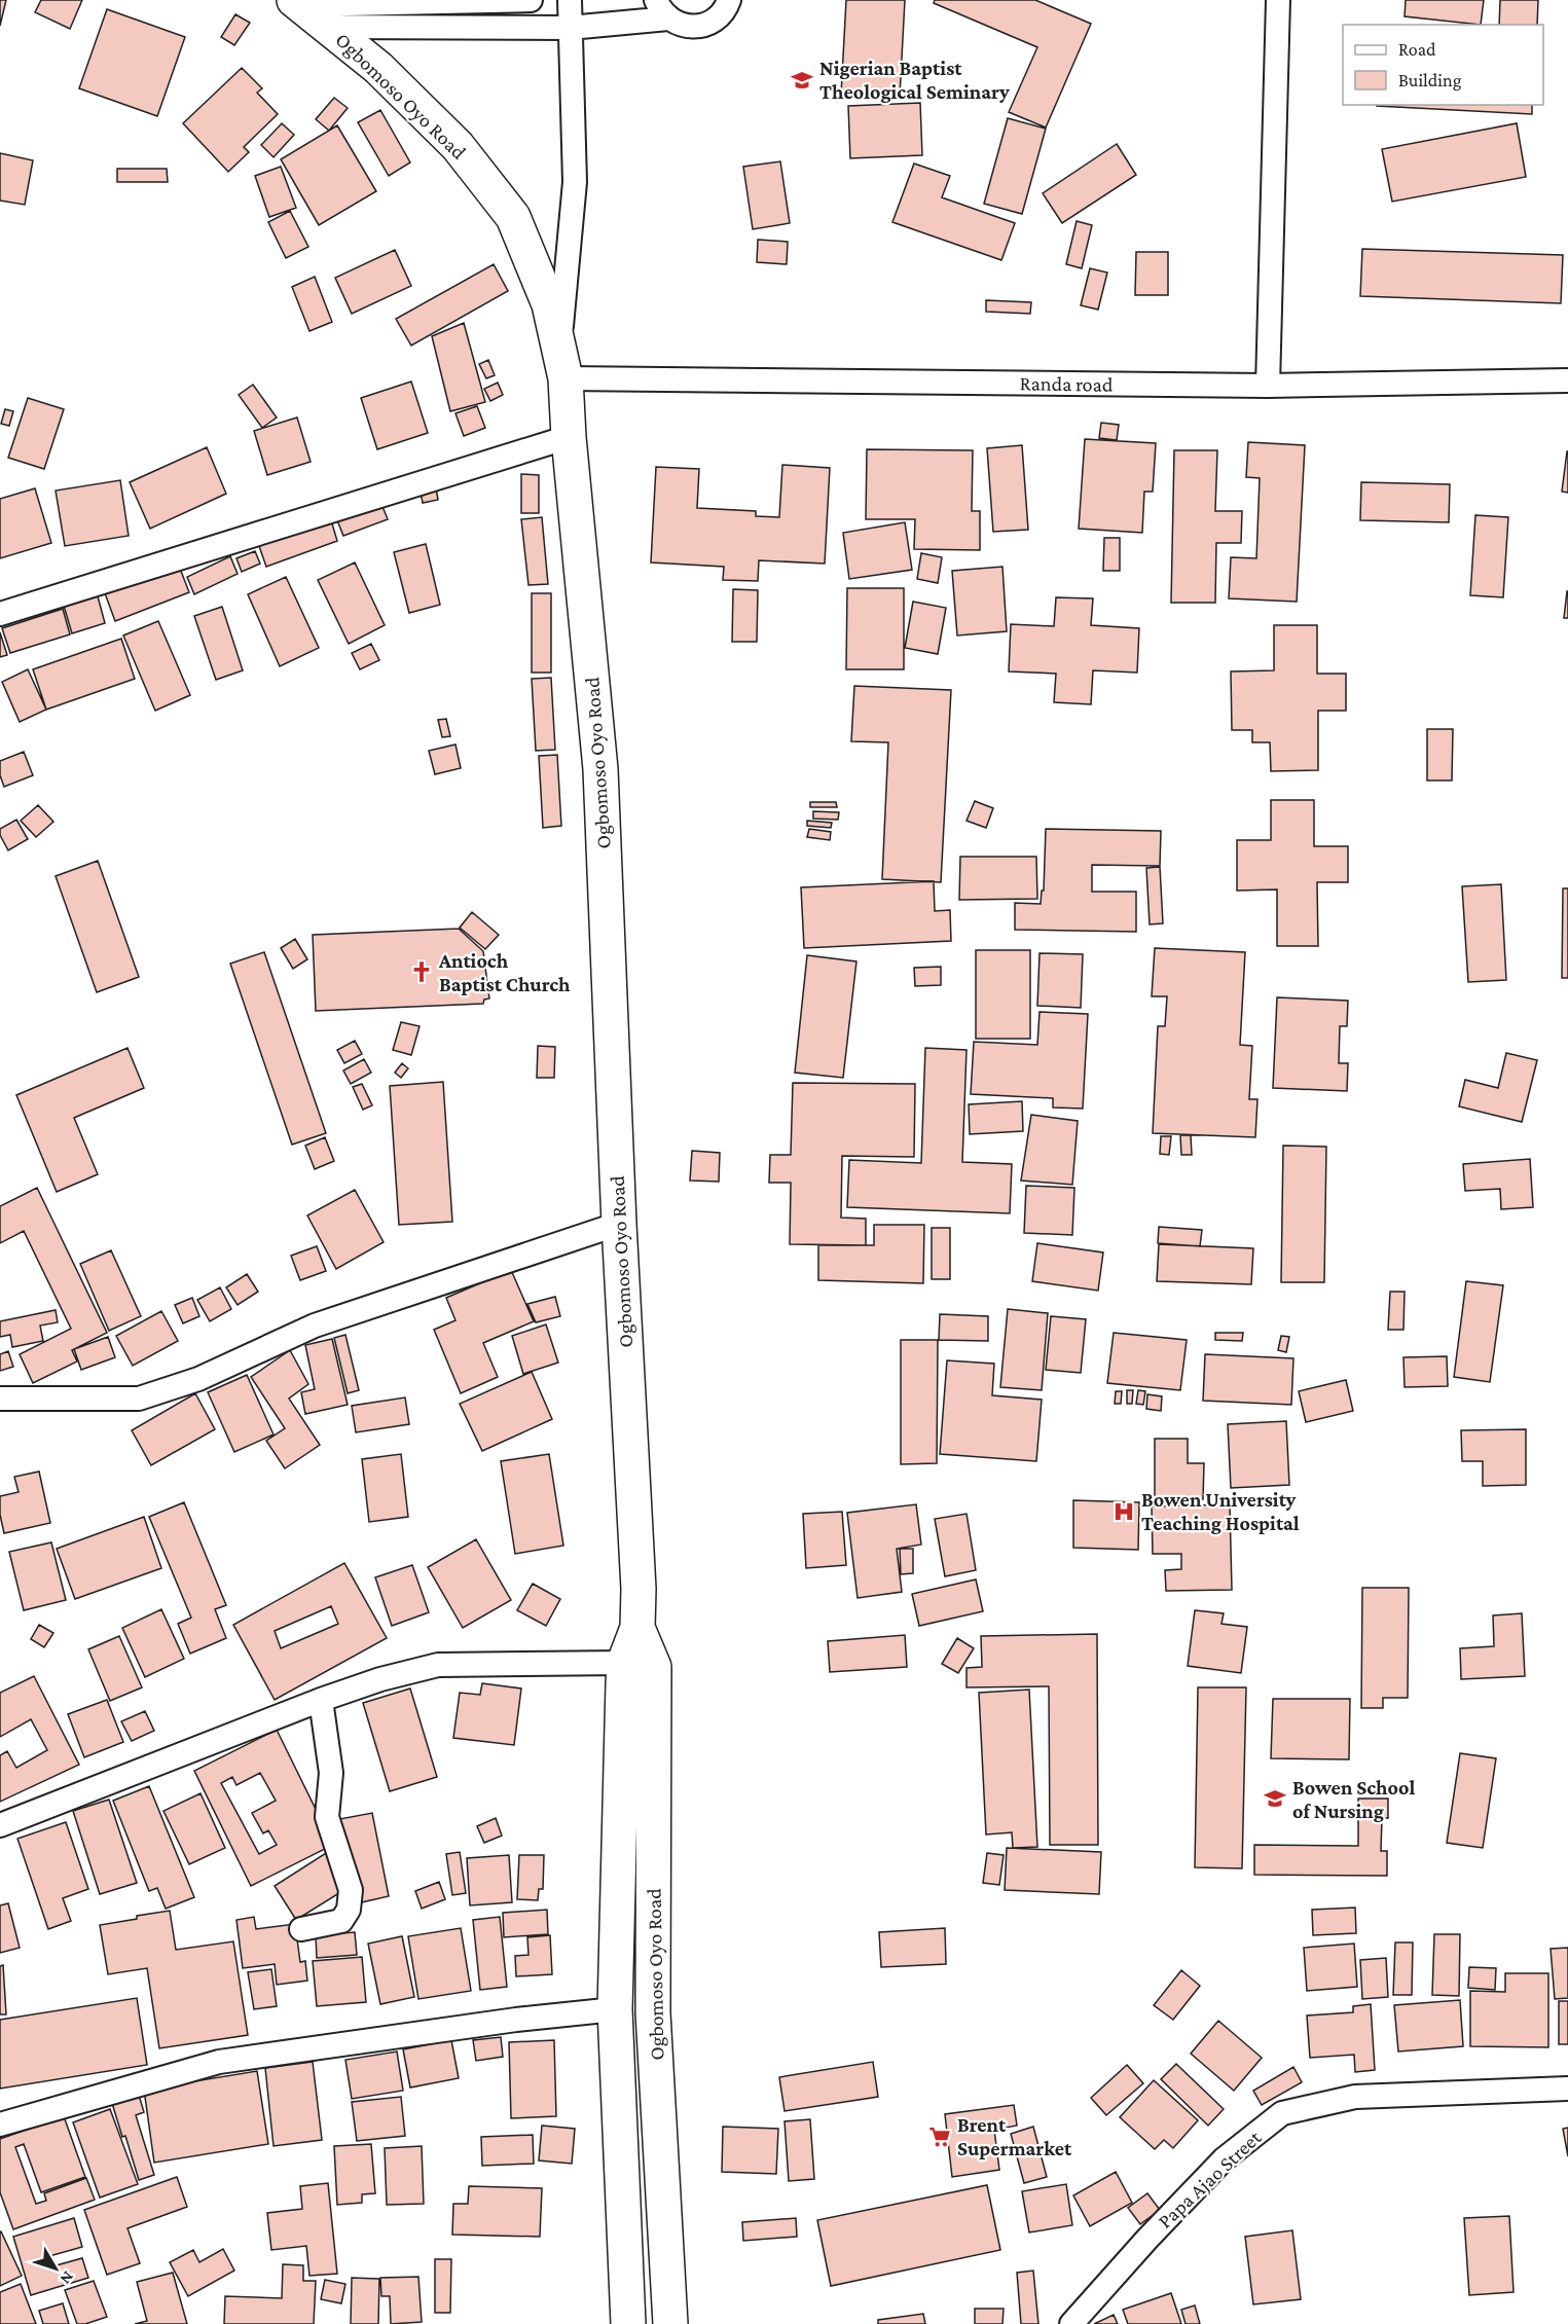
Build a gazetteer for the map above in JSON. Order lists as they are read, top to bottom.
{
  "streets": {
    "highway": ["Ogbomoso Oyo Road"],
    "street": ["Randa road", "Papa Ajao Street"]
  },
  "crossings": [
    ["Ogbomoso Oyo Road", "Randa road"]
  ],
  "places": {
    "school or university": ["Nigerian Baptist Theological Seminary", "Bowen School of Nursing"],
    "church": ["Antioch Baptist Church"],
    "hospital": ["Bowen University Teaching Hospital"],
    "supermarket": ["Brent Supermarket"]
  },
  "legend": ["Road", "Building"],
  "north": "bottom right"
}
